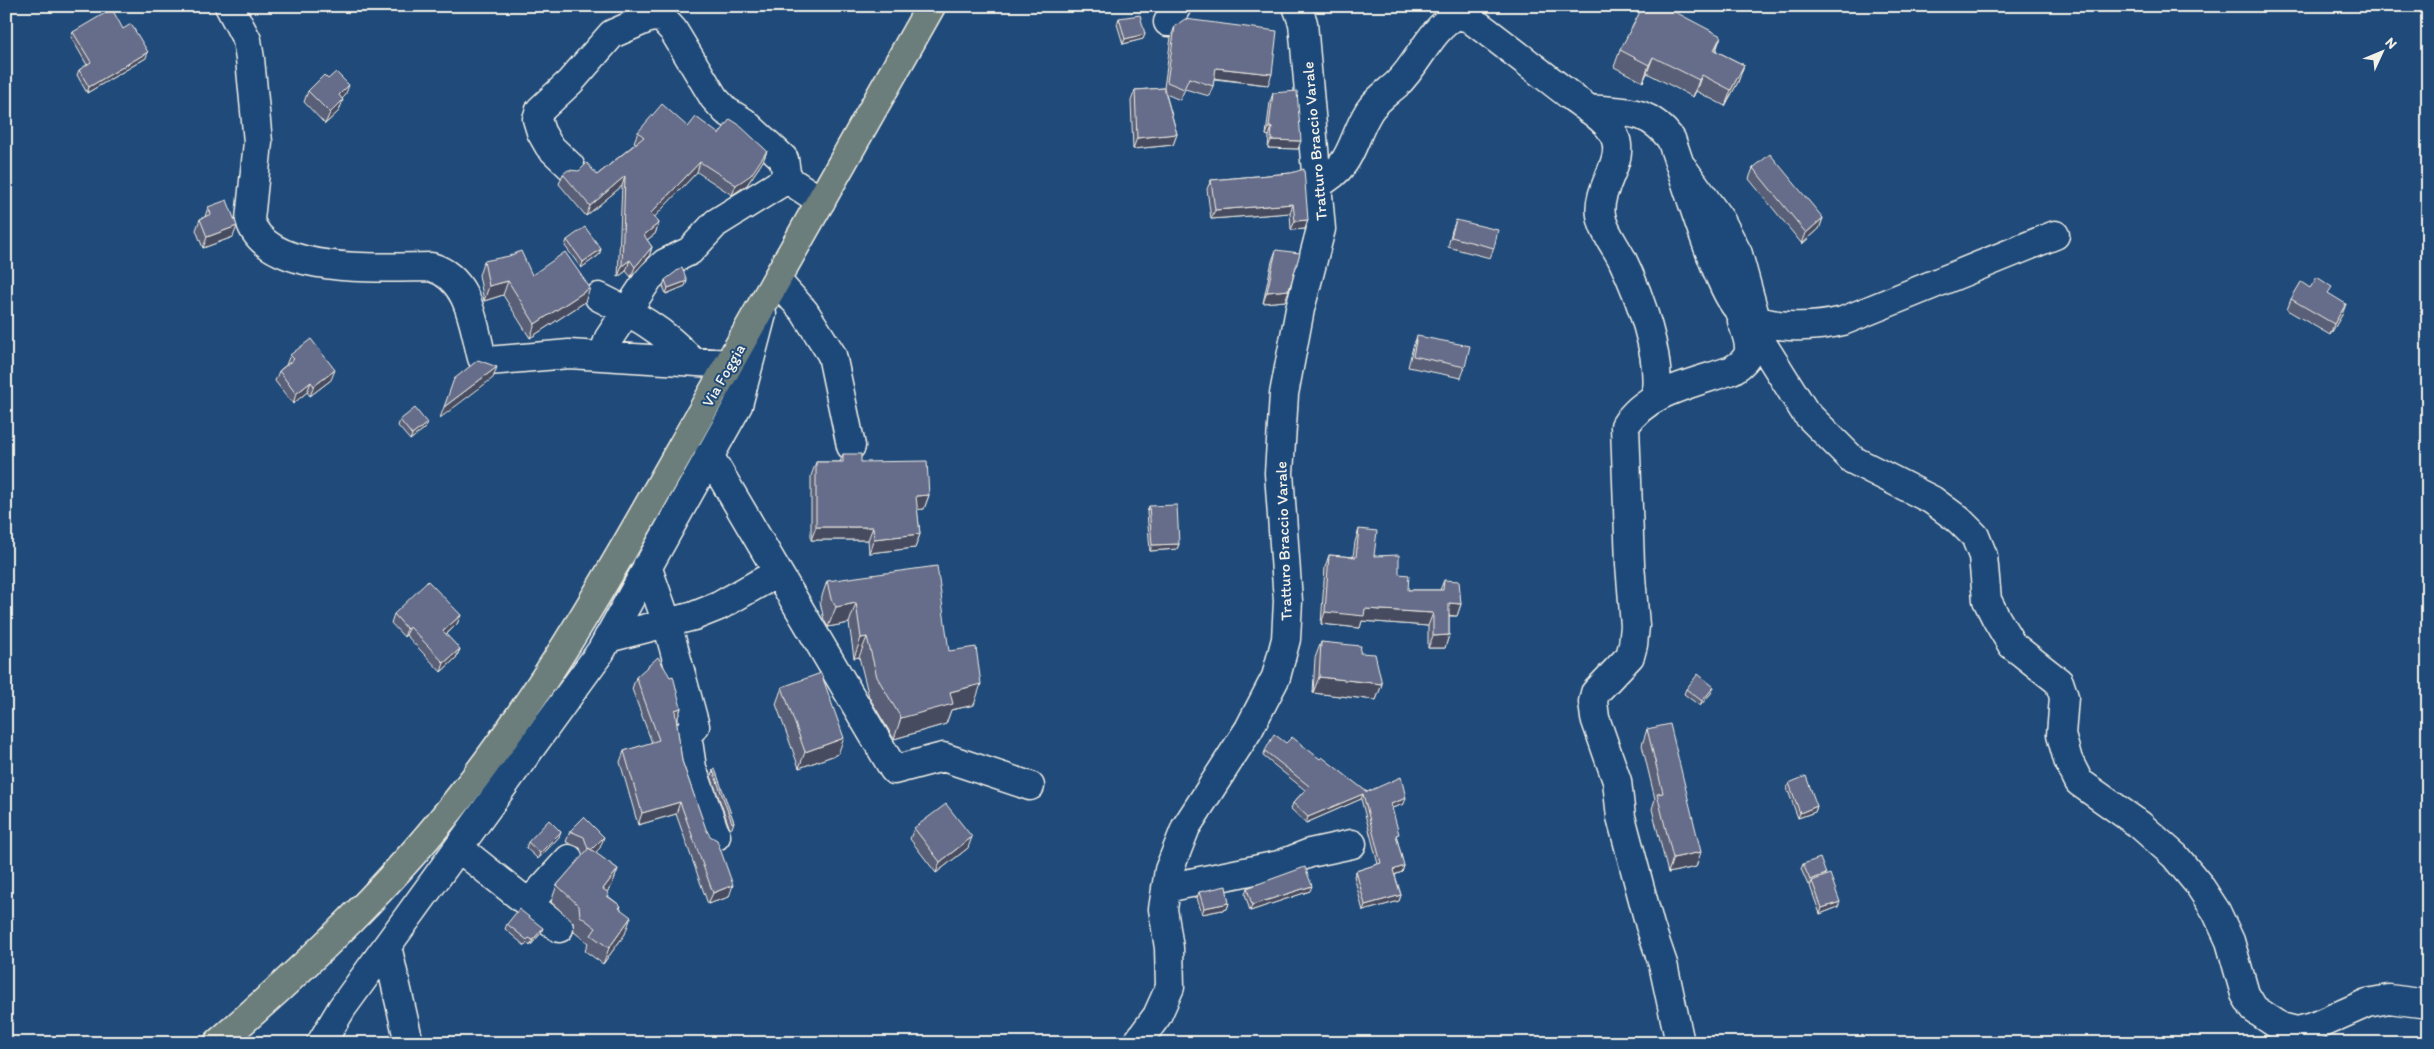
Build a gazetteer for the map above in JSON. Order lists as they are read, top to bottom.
{
  "streets": {
    "main road": ["Via Foggia"],
    "street": ["Tratturo Braccio Varale"]
  },
  "north": "top right"
}
